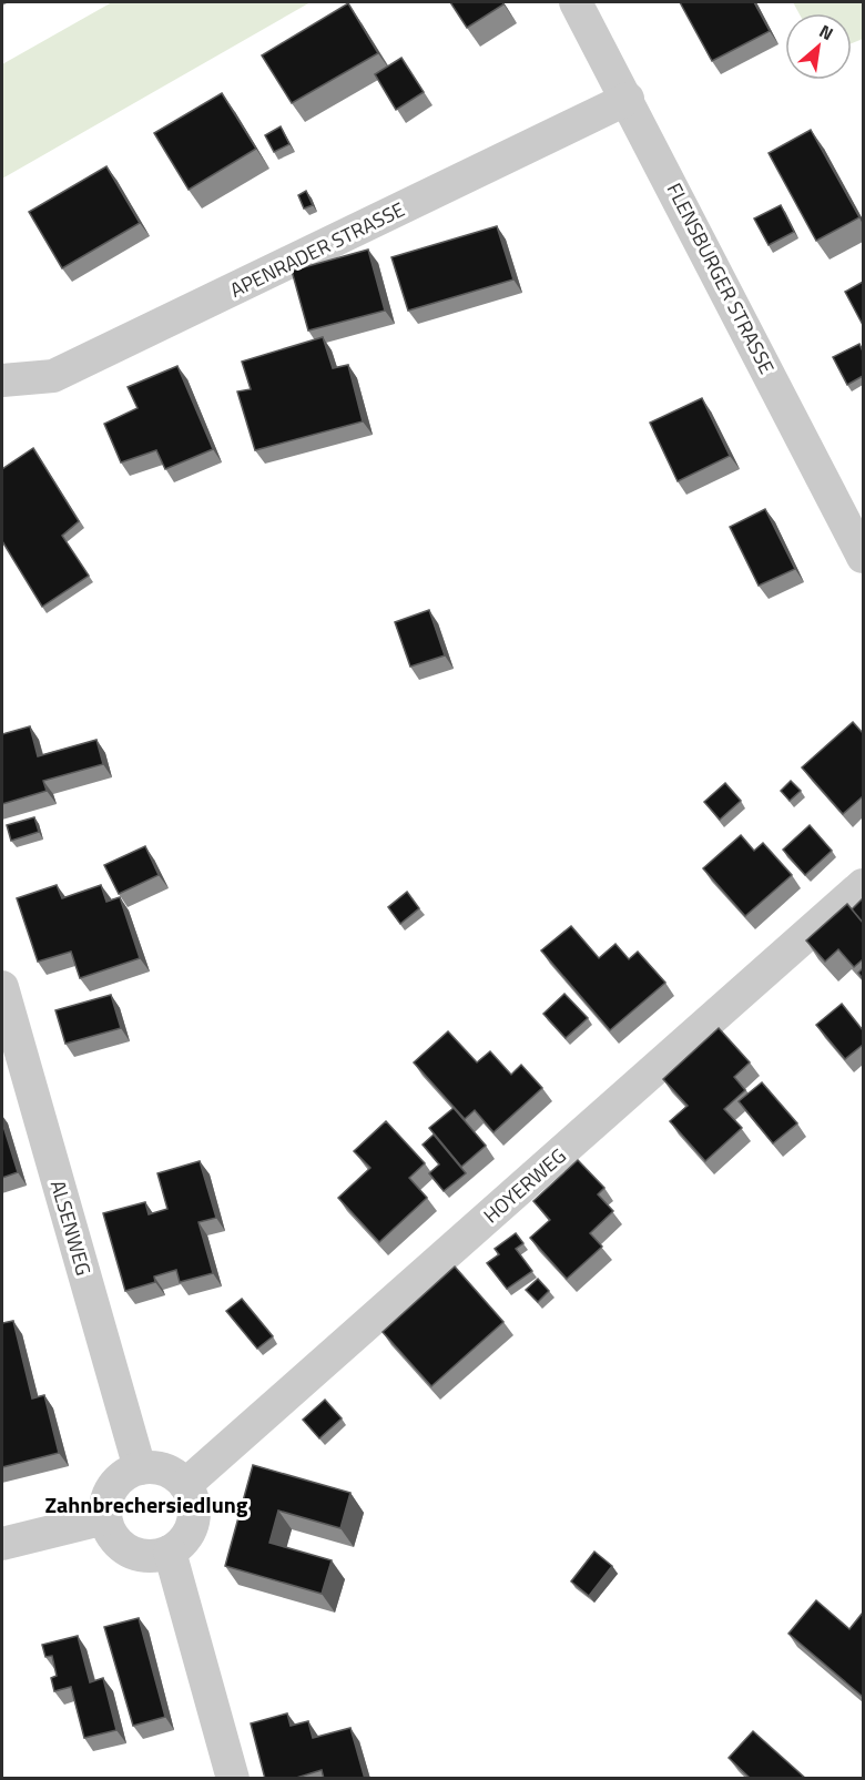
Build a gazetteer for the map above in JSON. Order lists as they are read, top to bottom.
{
  "streets": {
    "street": [
      "APENRADER STRASSE",
      "FLENSBURGER STRASSE",
      "HOYERWEG",
      "ALSENWEG"
    ]
  },
  "crossings": [
    ["APENRADER STRASSE", "FLENSBURGER STRASSE"],
    ["HOYERWEG", "ALSENWEG"]
  ],
  "districts": ["Zahnbrechersiedlung"],
  "north": "top right"
}
